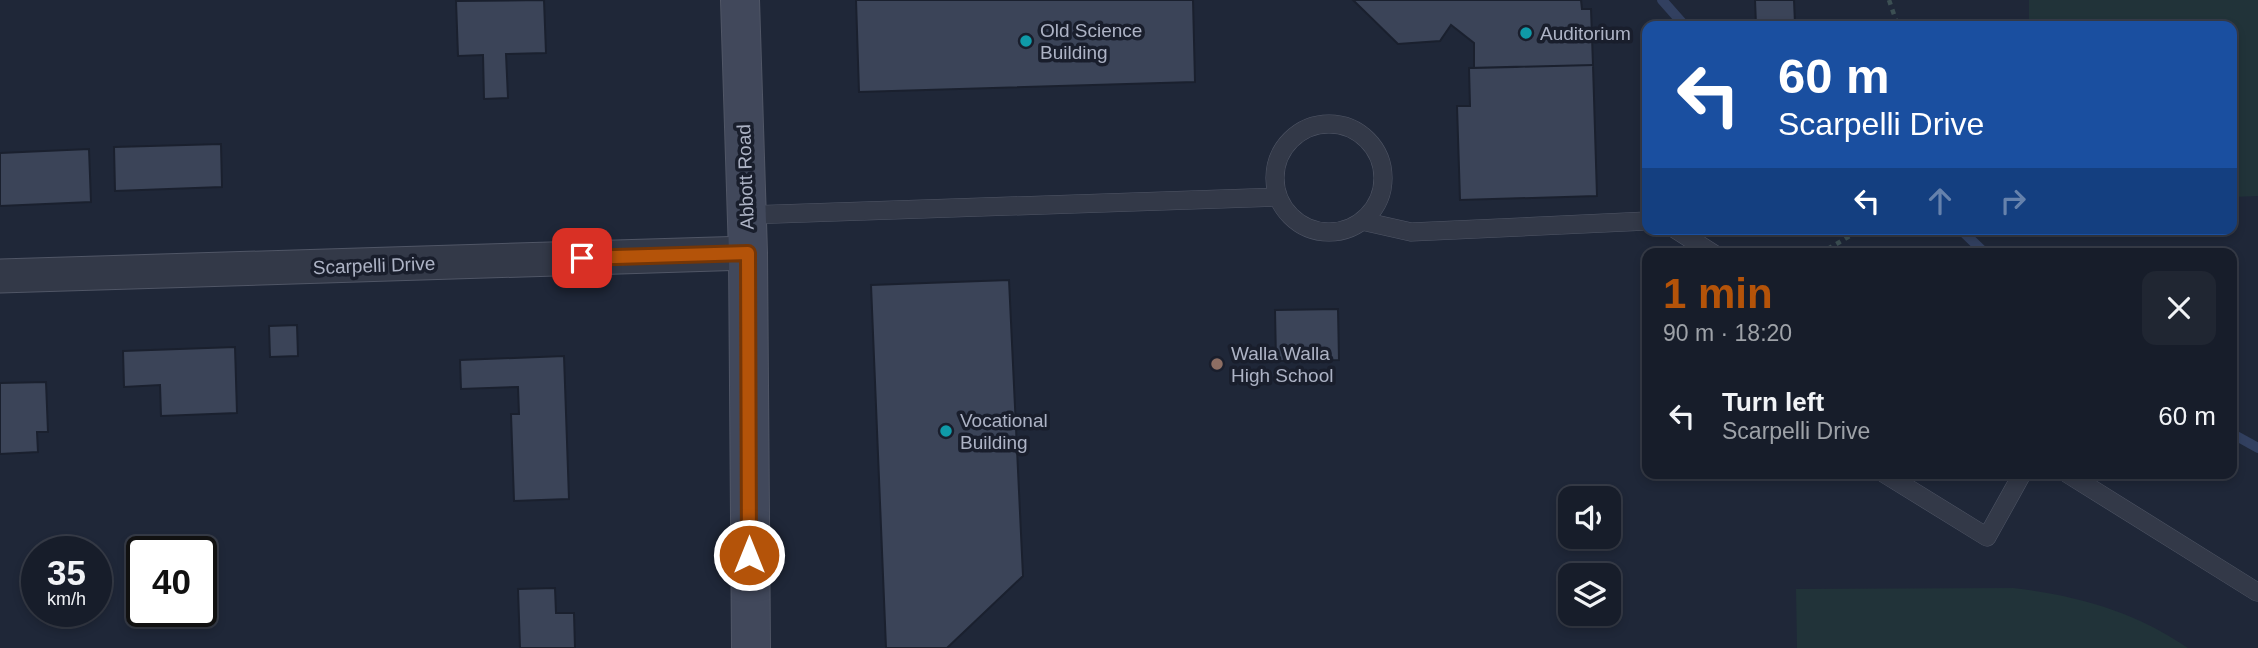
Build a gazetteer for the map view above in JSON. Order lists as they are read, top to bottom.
{
  "streets": {
    "street": ["Abbott Road", "Scarpelli Drive"]
  },
  "crossings": [
    ["Abbott Road", "Scarpelli Drive"]
  ],
  "places": [
    "Auditorium",
    "Old Science Building",
    "Walla Walla High School",
    "Vocational Building"
  ],
  "page": {
    "turn": ["60 m", "Scarpelli Drive"],
    "heading": ["1 min", "90 m · 18:20"],
    "list": [
      {
        "name": "Turn left",
        "note": "Scarpelli Drive",
        "value": "60 m"
      }
    ],
    "speed": "35 km/h",
    "limit": "40"
  }
}
